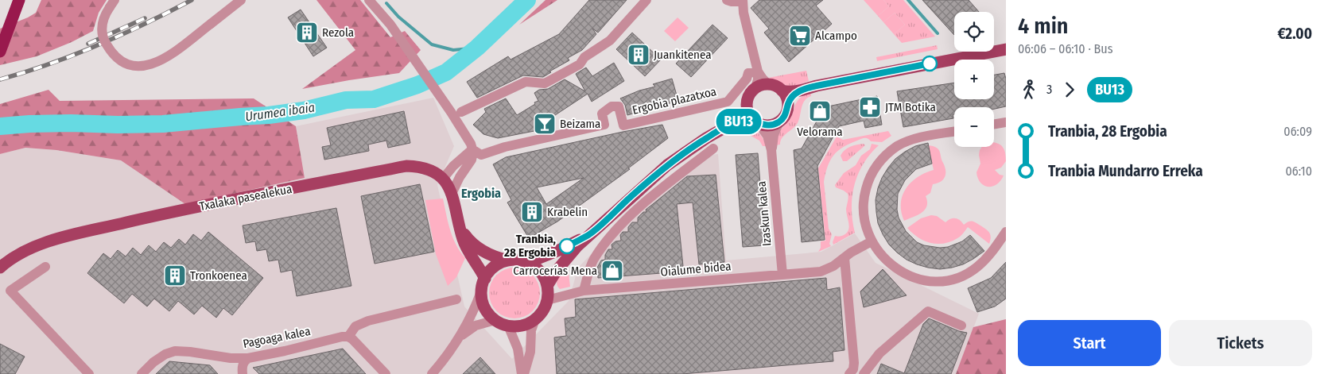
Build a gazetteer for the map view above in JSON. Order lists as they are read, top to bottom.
{
  "streets": {
    "main road": ["Txalaka pasealekua"],
    "street": [
      "Ergobia plazatxoa",
      "Izaskun kalea",
      "Oialume bidea",
      "Pagoaga kalea"
    ]
  },
  "crossings": [
    ["Izaskun kalea", "Oialume bidea"]
  ],
  "districts": ["Ergobia"],
  "water": ["Urumea ibaia"],
  "places": {
    "building": [
      "Rezola",
      "Juankitenea",
      "Krabelin",
      "Tronkoenea"
    ],
    "supermarket": ["Alcampo"],
    "pharmacy": ["JTM Botika"],
    "shop": ["Velorama", "Carrocerías Mena"],
    "bar": ["Beizama"],
    "other": ["Tranbia, 28 Ergobia"]
  },
  "lines": ["bus line BU13"],
  "page": {
    "on_map": "BU13",
    "heading": ["4 min", "06:06 – 06:10 · Bus", "€2.00"],
    "map_buttons": ["+", "−"],
    "legs": ["3", "BU13"],
    "list": [
      {
        "name": "Tranbia, 28 Ergobia",
        "value": "06:09"
      },
      {
        "name": "Tranbia Mundarro Erreka",
        "value": "06:10"
      }
    ],
    "buttons": ["Start", "Tickets"]
  }
}
